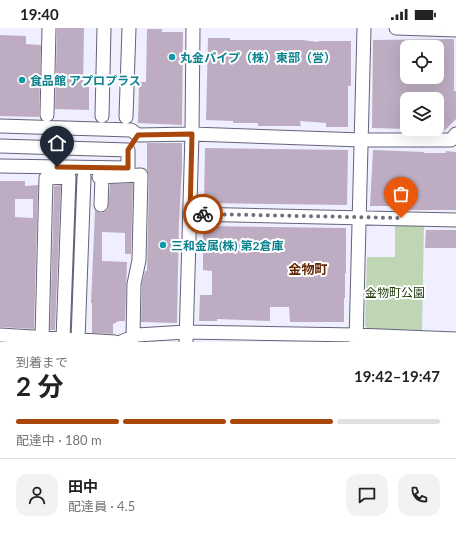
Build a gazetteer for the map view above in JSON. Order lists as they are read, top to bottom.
{
  "districts": ["金物町"],
  "parks": ["金物町公園"],
  "places": ["丸金パイプ（株）東部（営）", "食品館 アプロプラス", "三和金属(株) 第2倉庫"],
  "page": {
    "status": "19:40",
    "heading": ["2 分", "到着まで", "19:42–19:47"],
    "panel": ["田中", "配達員 · 4.5"],
    "bar": "配達中 · 180 m"
  }
}
